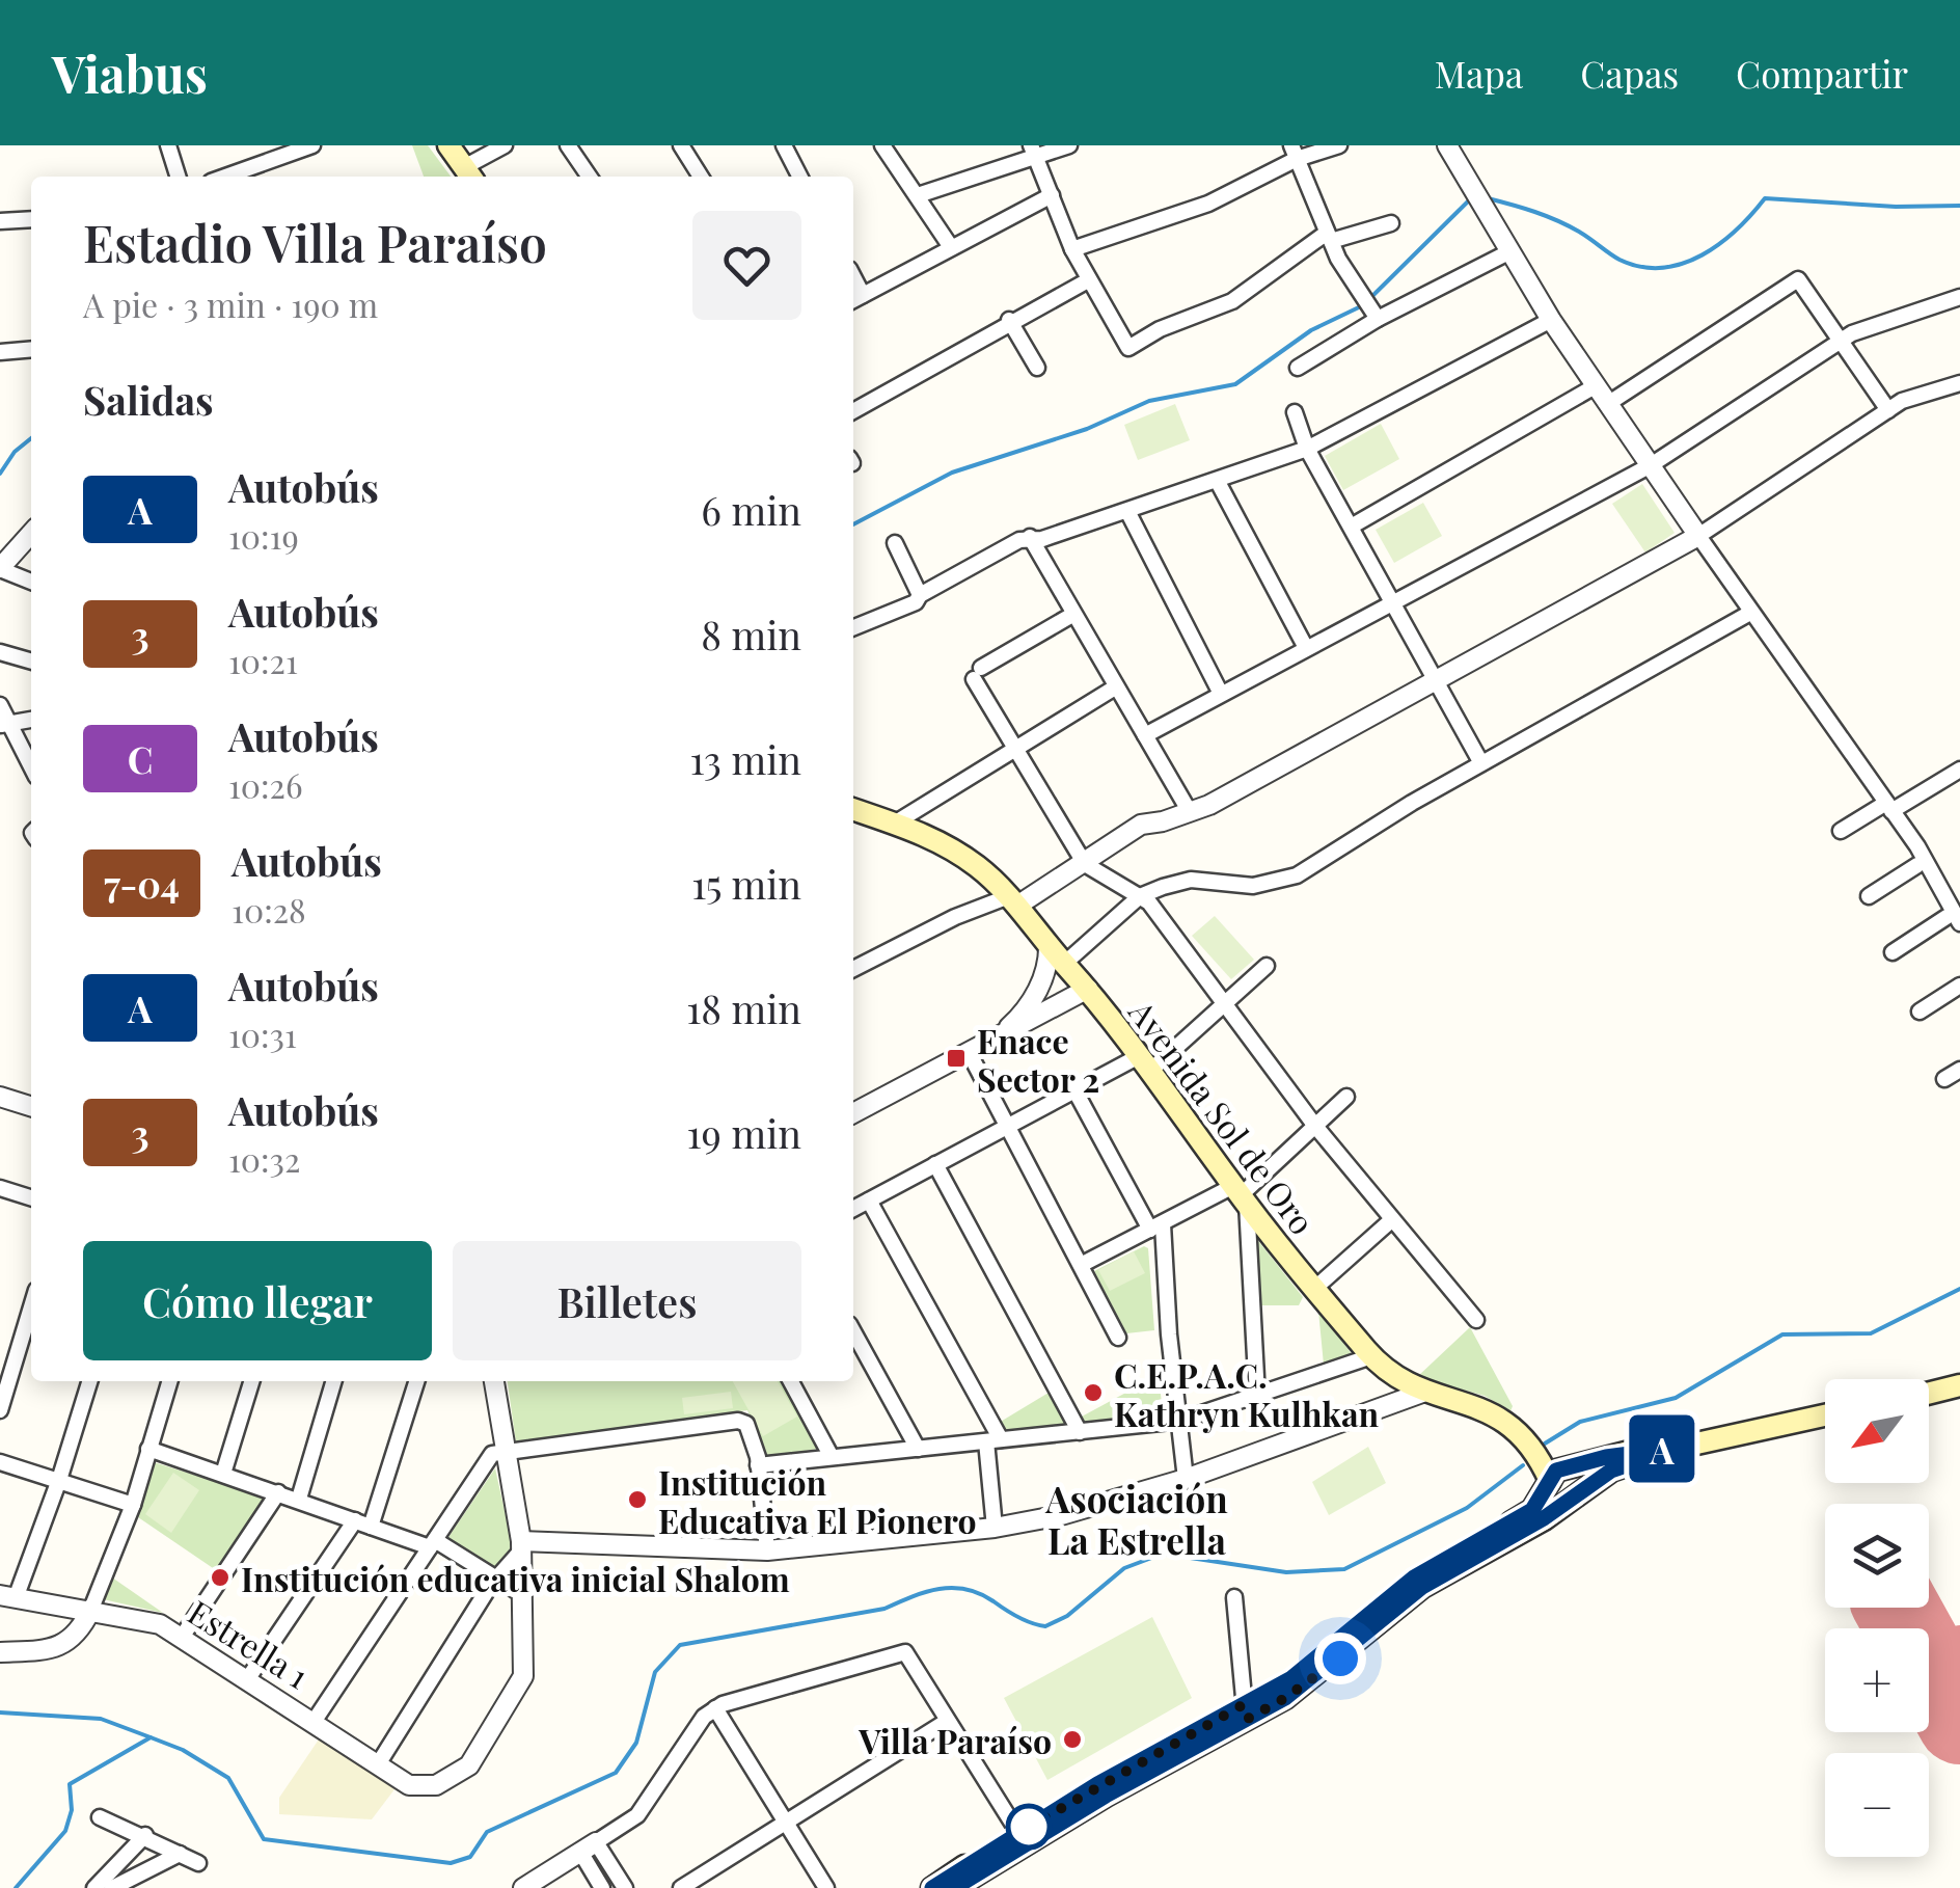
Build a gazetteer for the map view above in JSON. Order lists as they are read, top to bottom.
{
  "streets": {
    "main road": ["Avenida Sol de Oro"],
    "street": ["Estrella 1"]
  },
  "districts": ["Asociación La Estrella"],
  "places": {
    "transit": ["Enace Sector 2"],
    "other": [
      "C.E.P.A.C. Kathryn Kulhkan",
      "Institución Educativa El Pionero",
      "Institución educativa inicial Shalom",
      "Villa Paraíso"
    ]
  },
  "lines": ["bus line A"],
  "north": "bottom left",
  "page": {
    "header": "Viabus",
    "nav": ["Mapa", "Capas", "Compartir"],
    "on_map": "A",
    "heading": [
      ["Estadio Villa Paraíso", "A pie · 3 min · 190 m"],
      "Salidas"
    ],
    "list": [
      {
        "mark": "A",
        "name": "Autobús",
        "note": "10:19",
        "value": "6 min"
      },
      {
        "mark": "3",
        "name": "Autobús",
        "note": "10:21",
        "value": "8 min"
      },
      {
        "mark": "C",
        "name": "Autobús",
        "note": "10:26",
        "value": "13 min"
      },
      {
        "mark": "7-04",
        "name": "Autobús",
        "note": "10:28",
        "value": "15 min"
      },
      {
        "mark": "A",
        "name": "Autobús",
        "note": "10:31",
        "value": "18 min"
      },
      {
        "mark": "3",
        "name": "Autobús",
        "note": "10:32",
        "value": "19 min"
      }
    ],
    "buttons": ["Cómo llegar", "Billetes"],
    "map_buttons": ["+", "−"]
  }
}
